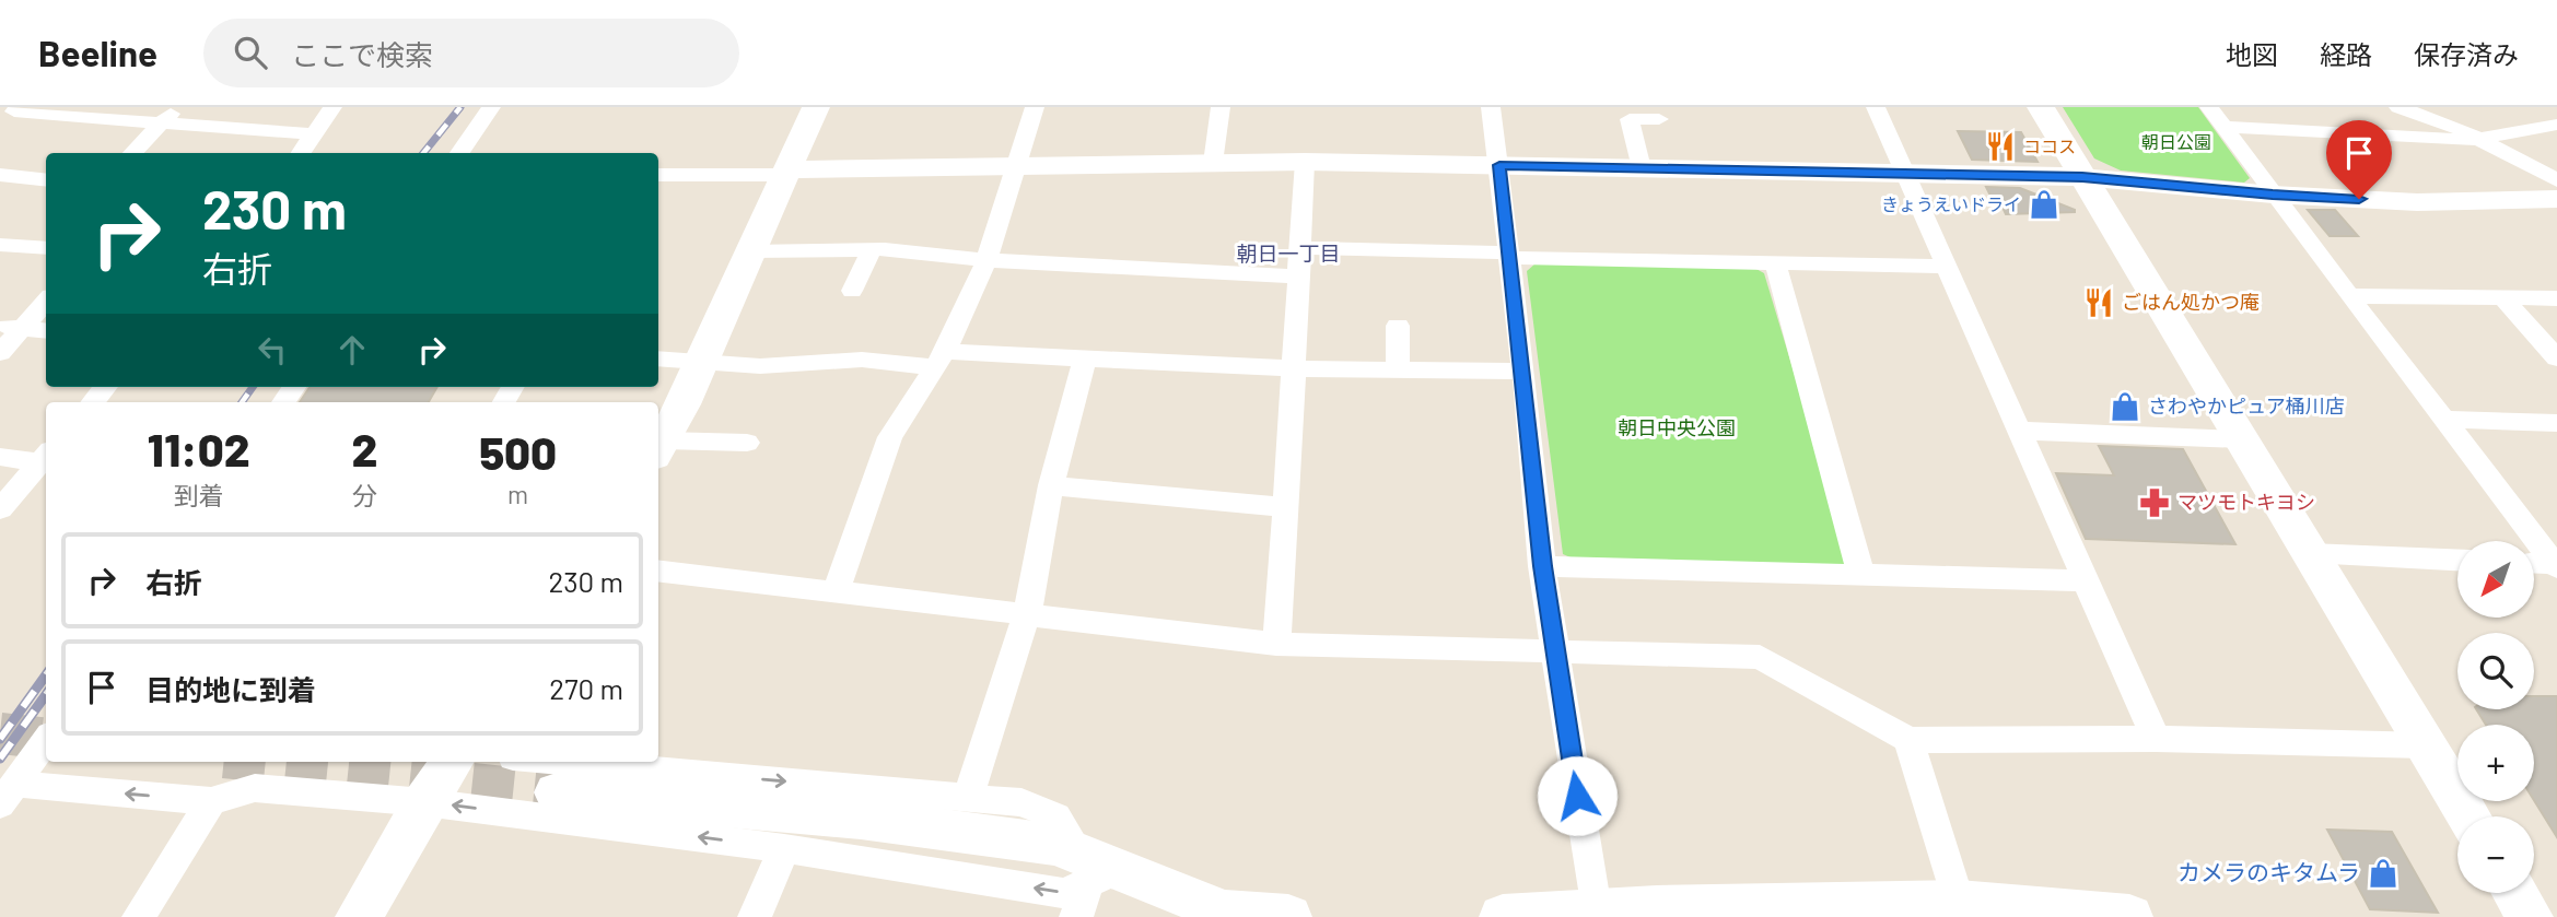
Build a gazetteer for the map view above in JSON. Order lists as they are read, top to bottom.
{
  "districts": ["朝日一丁目"],
  "parks": ["朝日公園", "朝日中央公園"],
  "places": {
    "restaurant": ["ココス", "ごはん処かつ庵"],
    "shop": ["きょうえいドライ", "さわやかピュア桶川店", "カメラのキタムラ"],
    "pharmacy": ["マツモトキヨシ"]
  },
  "north": "bottom left",
  "page": {
    "header": "Beeline",
    "search": "ここで検索",
    "nav": ["地図", "経路", "保存済み"],
    "turn": ["230 m", "右折"],
    "eta": [
      "11:02",
      "到着",
      "2",
      "分",
      "500",
      "m"
    ],
    "list": [
      {
        "name": "右折",
        "value": "230 m"
      },
      {
        "name": "目的地に到着",
        "value": "270 m"
      }
    ],
    "map_buttons": ["+", "−"]
  }
}
